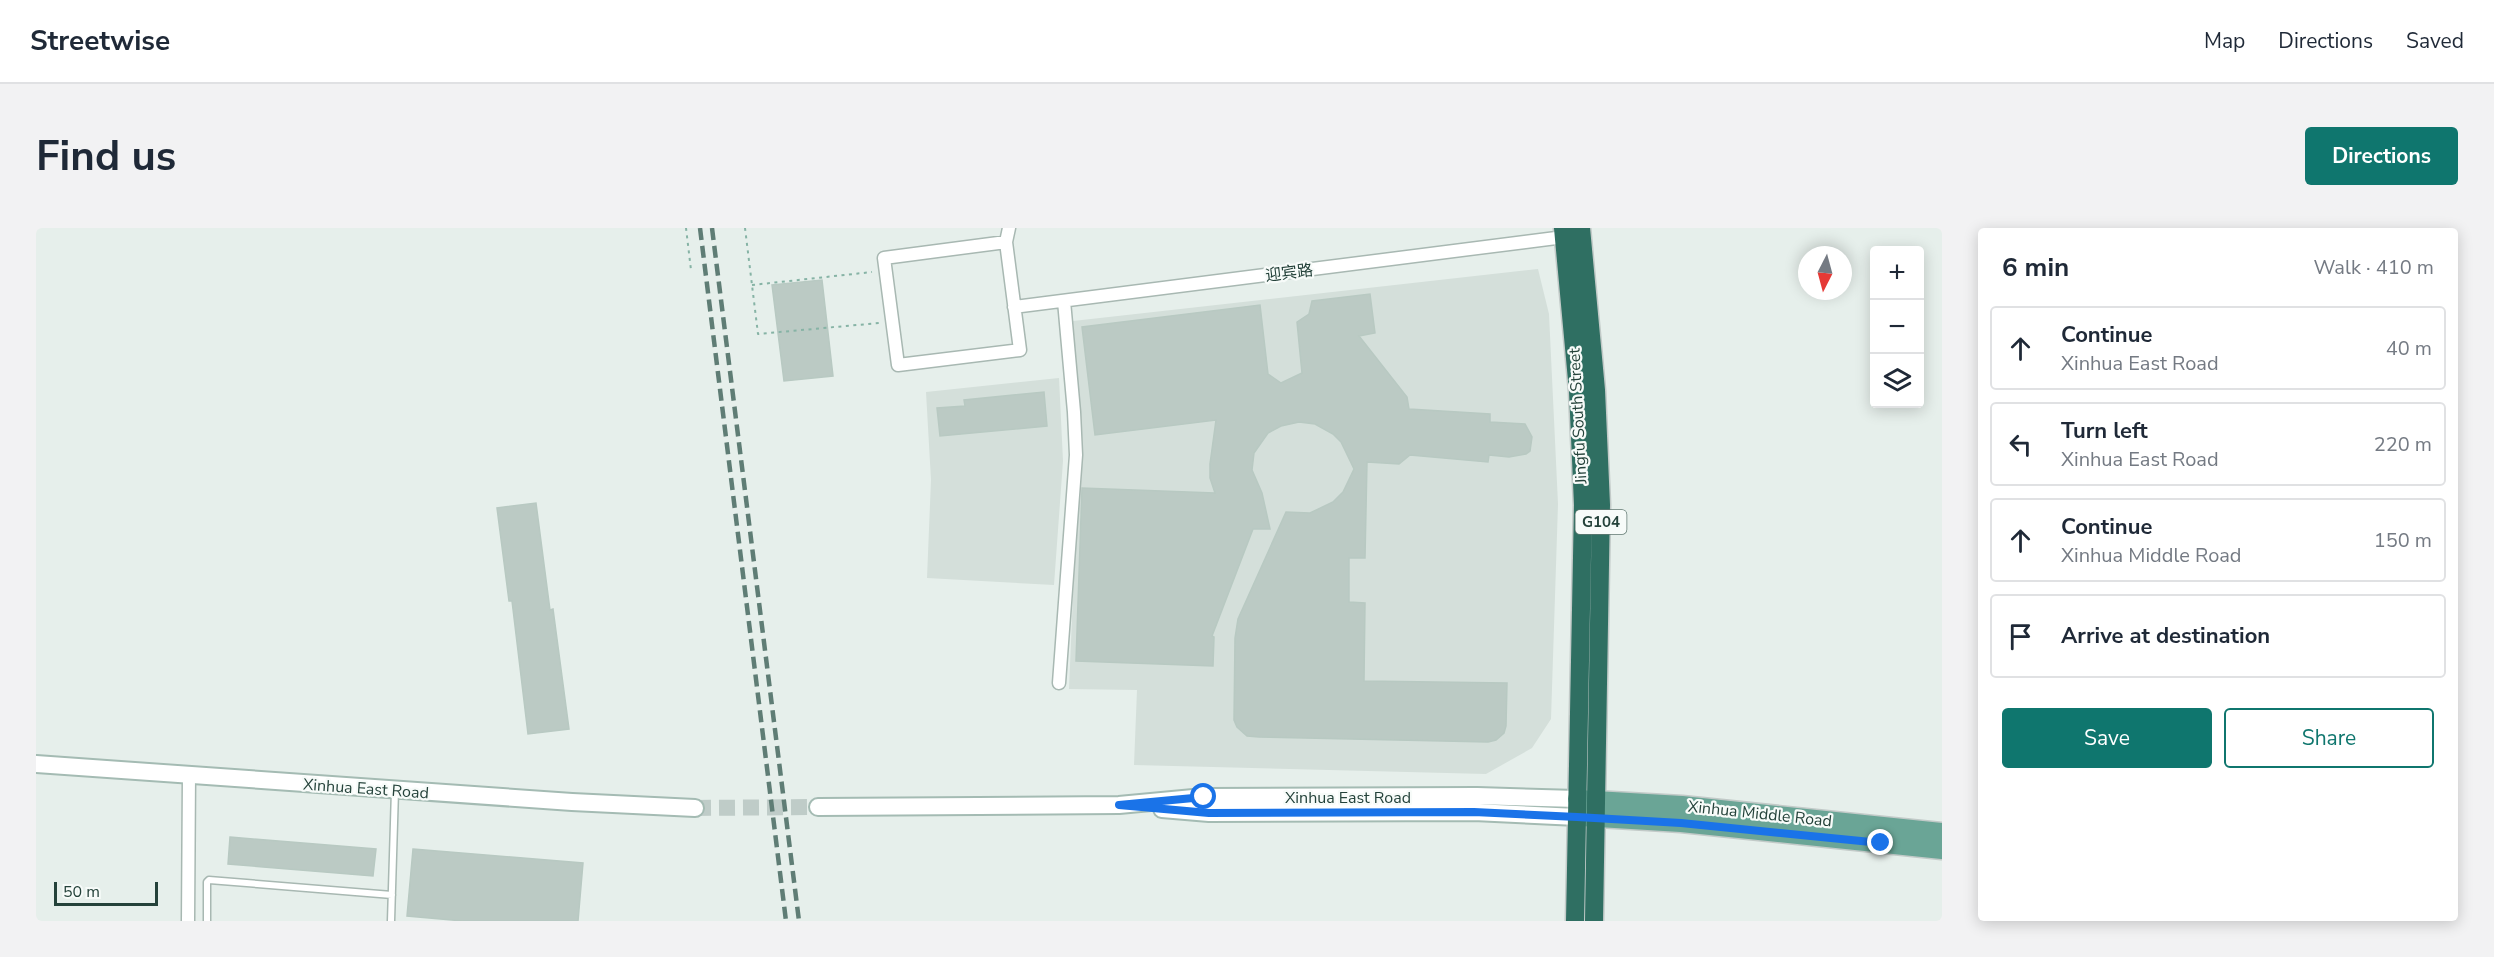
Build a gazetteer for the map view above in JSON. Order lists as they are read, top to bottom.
{
  "streets": {
    "highway": ["Jingfu South Street", "G104"],
    "main road": ["Xinhua East Road", "Xinhua Middle Road"],
    "street": ["迎宾路"]
  },
  "crossings": [
    ["迎宾路", "Jingfu South Street"],
    ["Jingfu South Street", "G104"],
    ["Jingfu South Street", "Xinhua East Road"],
    ["Jingfu South Street", "Xinhua Middle Road"],
    ["G104", "Xinhua East Road"],
    ["G104", "Xinhua Middle Road"],
    ["Xinhua East Road", "Xinhua Middle Road"]
  ],
  "scale_bar": "50 m",
  "north": "bottom",
  "page": {
    "header": "Streetwise",
    "nav": ["Map", "Directions", "Saved"],
    "buttons": [
      "Directions",
      ["Save", "Share"]
    ],
    "title": "Find us",
    "heading": ["6 min", "Walk · 410 m"],
    "map_buttons": ["+", "−"],
    "list": [
      ["Continue", "Xinhua East Road", "40 m"],
      ["Turn left", "Xinhua East Road", "220 m"],
      ["Continue", "Xinhua Middle Road", "150 m"],
      "Arrive at destination"
    ],
    "scale": "50 m"
  }
}
